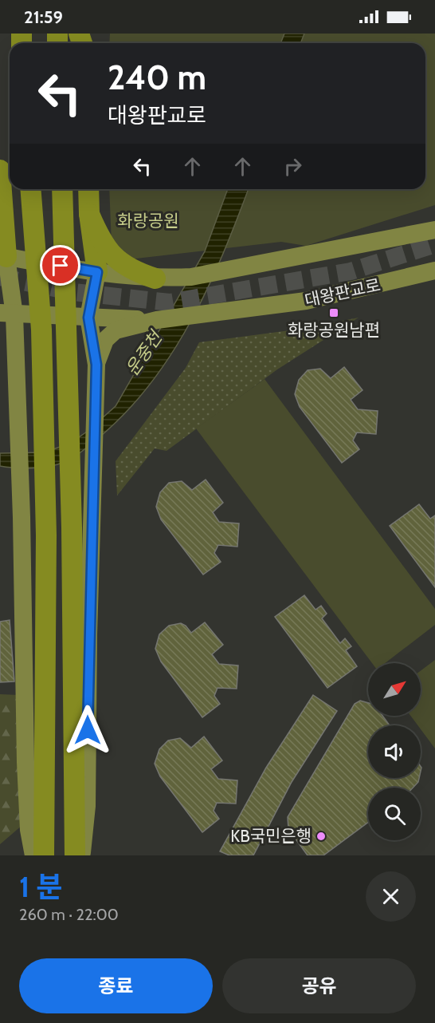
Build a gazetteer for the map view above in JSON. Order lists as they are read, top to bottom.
{
  "streets": {
    "main road": ["대왕판교로"]
  },
  "water": ["운중천"],
  "parks": ["화랑공원"],
  "places": {
    "transit": ["화랑공원남편"],
    "other": ["KB국민은행"]
  },
  "north": "top right",
  "page": {
    "status": "21:59",
    "turn": ["240 m", "대왕판교로"],
    "heading": ["1 분", "260 m · 22:00"],
    "buttons": ["종료", "공유"]
  }
}
